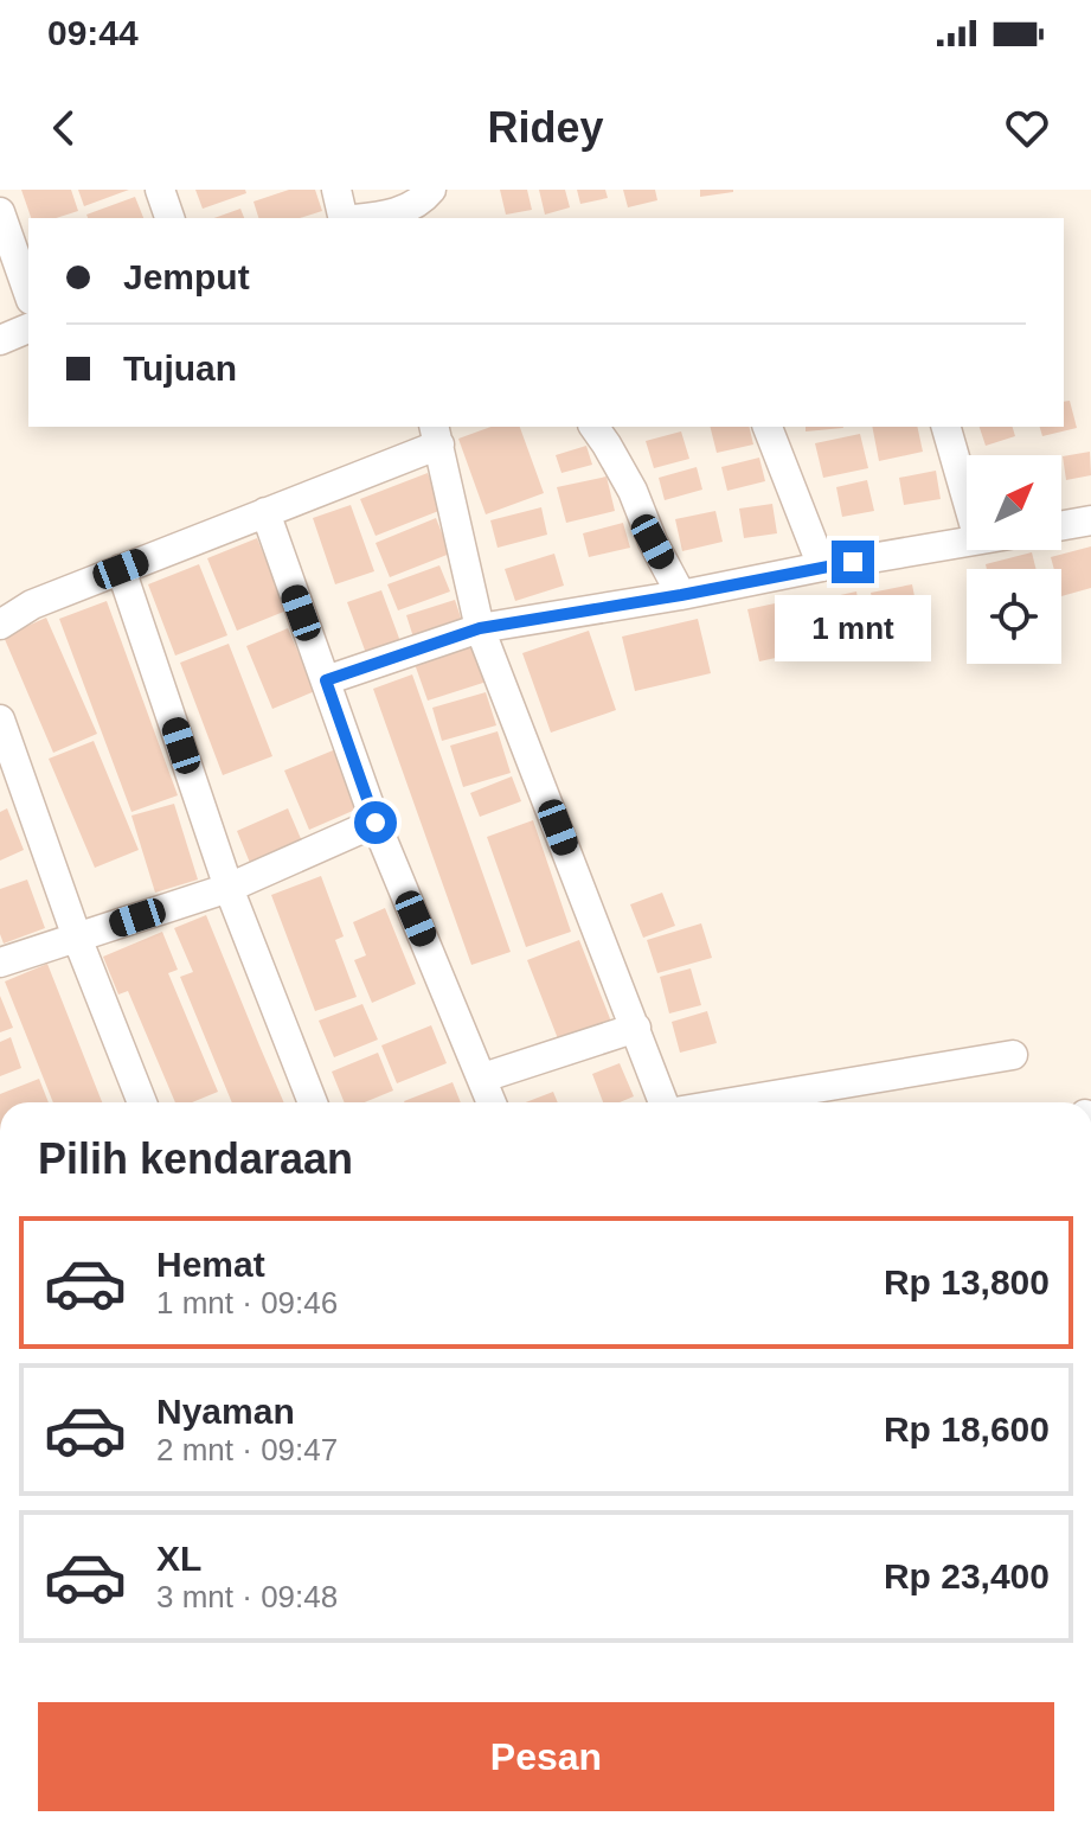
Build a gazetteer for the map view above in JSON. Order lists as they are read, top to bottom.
{
  "north": "top right",
  "page": {
    "status": "09:44",
    "header": "Ridey",
    "banner": ["Jemput", "Tujuan"],
    "bubble": "1 mnt",
    "heading": "Pilih kendaraan",
    "list": [
      {
        "name": "Hemat",
        "note": "1 mnt · 09:46",
        "value": "Rp 13,800"
      },
      {
        "name": "Nyaman",
        "note": "2 mnt · 09:47",
        "value": "Rp 18,600"
      },
      {
        "name": "XL",
        "note": "3 mnt · 09:48",
        "value": "Rp 23,400"
      }
    ],
    "buttons": "Pesan"
  }
}
